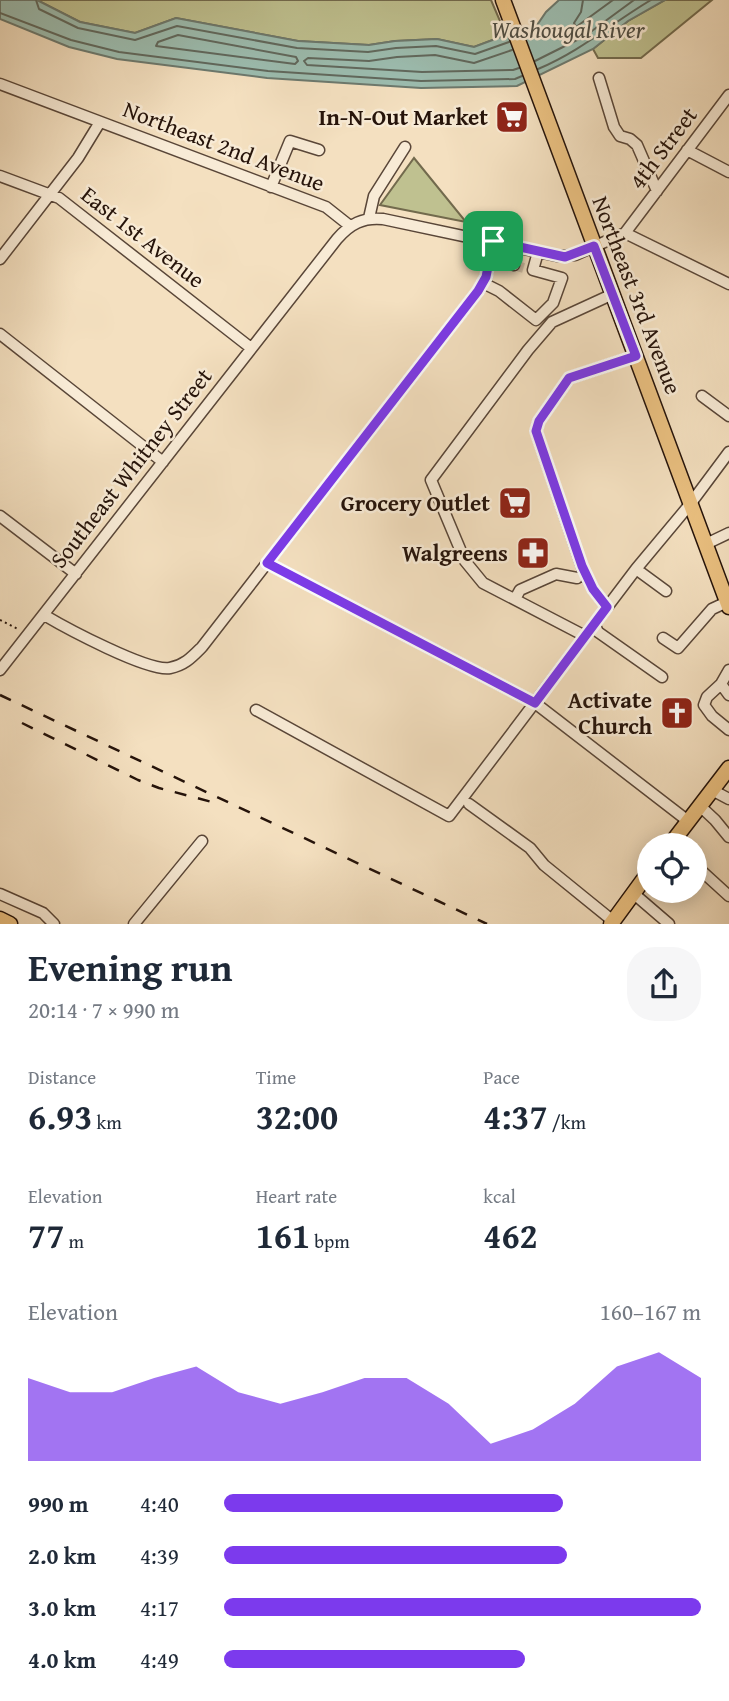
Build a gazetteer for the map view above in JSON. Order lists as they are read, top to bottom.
{
  "streets": {
    "main road": ["Northeast 3rd Avenue"],
    "street": [
      "Northeast 2nd Avenue",
      "4th Street",
      "East 1st Avenue",
      "Southeast Whitney Street"
    ]
  },
  "crossings": [
    ["Northeast 2nd Avenue", "Southeast Whitney Street"],
    ["4th Street", "Northeast 3rd Avenue"],
    ["East 1st Avenue", "Southeast Whitney Street"]
  ],
  "water": ["Washougal River"],
  "places": {
    "supermarket": ["In-N-Out Market", "Grocery Outlet"],
    "pharmacy": ["Walgreens"],
    "church": ["Activate Church"]
  },
  "page": {
    "heading": ["Evening run", "20:14 · 7 × 990 m"],
    "stats": [
      ["Distance", "6.93 km"],
      ["Time", "32:00"],
      ["Pace", "4:37 /km"],
      ["Elevation", "77 m"],
      ["Heart rate", "161 bpm"],
      ["kcal", "462"]
    ],
    "chart": ["Elevation", "160–167 m"],
    "list": [
      {
        "name": "990 m",
        "note": "4:40"
      },
      {
        "name": "2.0 km",
        "note": "4:39"
      },
      {
        "name": "3.0 km",
        "note": "4:17"
      },
      {
        "name": "4.0 km",
        "note": "4:49"
      }
    ]
  }
}
